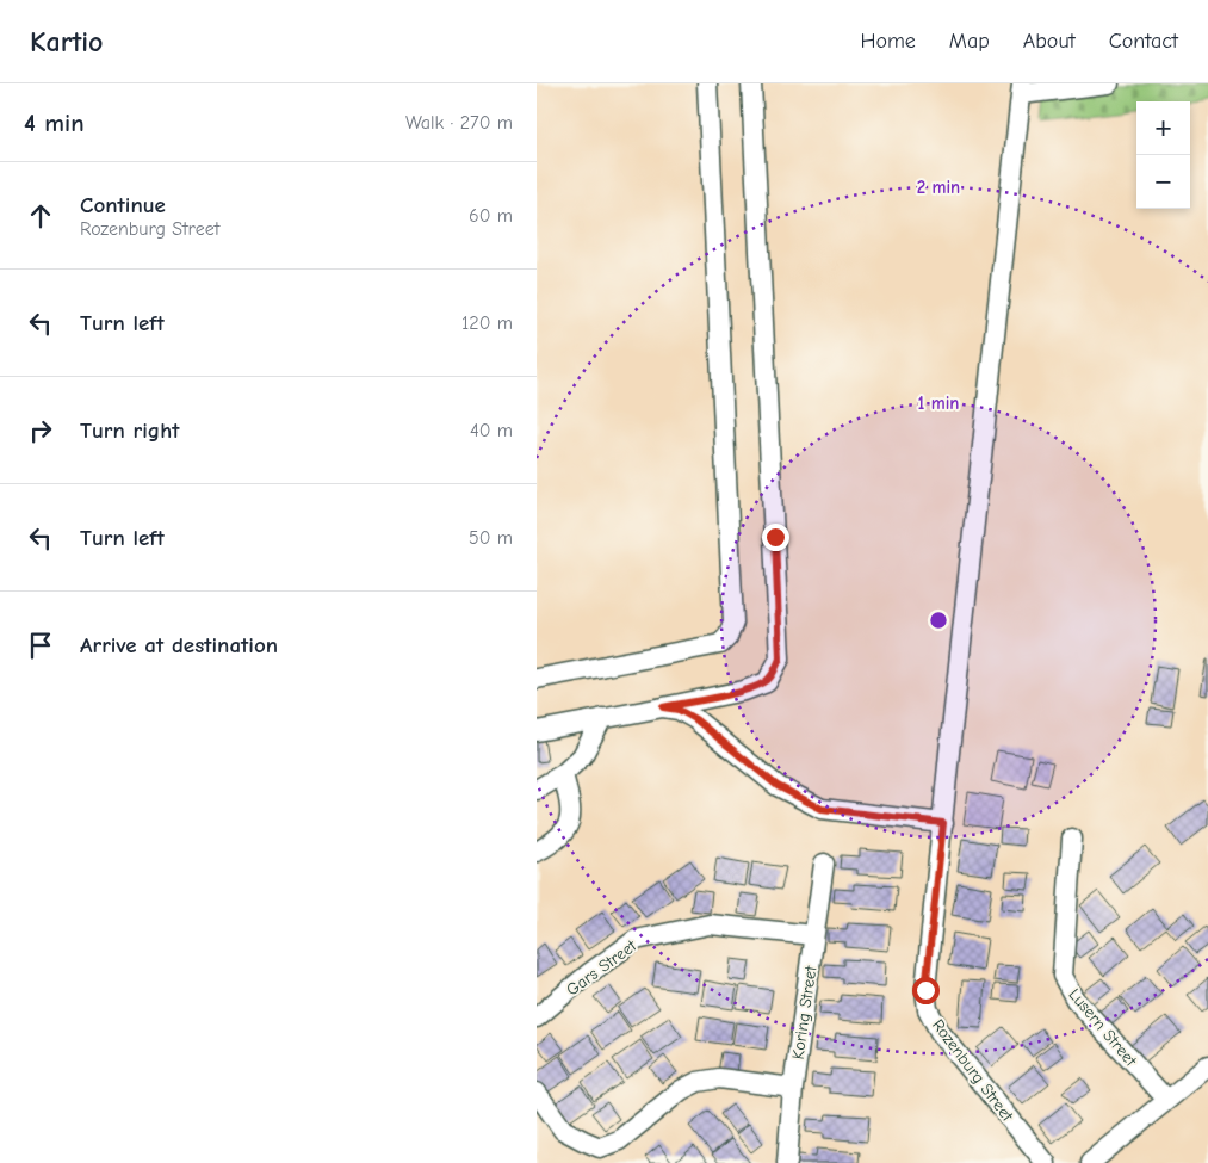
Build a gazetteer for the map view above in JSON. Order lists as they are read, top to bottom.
{
  "streets": {
    "street": [
      "Gars Street",
      "Koring Street",
      "Lusern Street",
      "Rozenburg Street"
    ]
  },
  "crossings": [
    ["Gars Street", "Koring Street"]
  ],
  "page": {
    "header": "Kartio",
    "nav": [
      "Home",
      "Map",
      "About",
      "Contact"
    ],
    "heading": ["4 min", "Walk · 270 m"],
    "map_buttons": ["+", "−"],
    "list": [
      ["Continue", "Rozenburg Street", "60 m"],
      ["Turn left", "120 m"],
      ["Turn right", "40 m"],
      ["Turn left", "50 m"],
      "Arrive at destination"
    ]
  },
  "rings": ["2 min", "1 min"]
}
